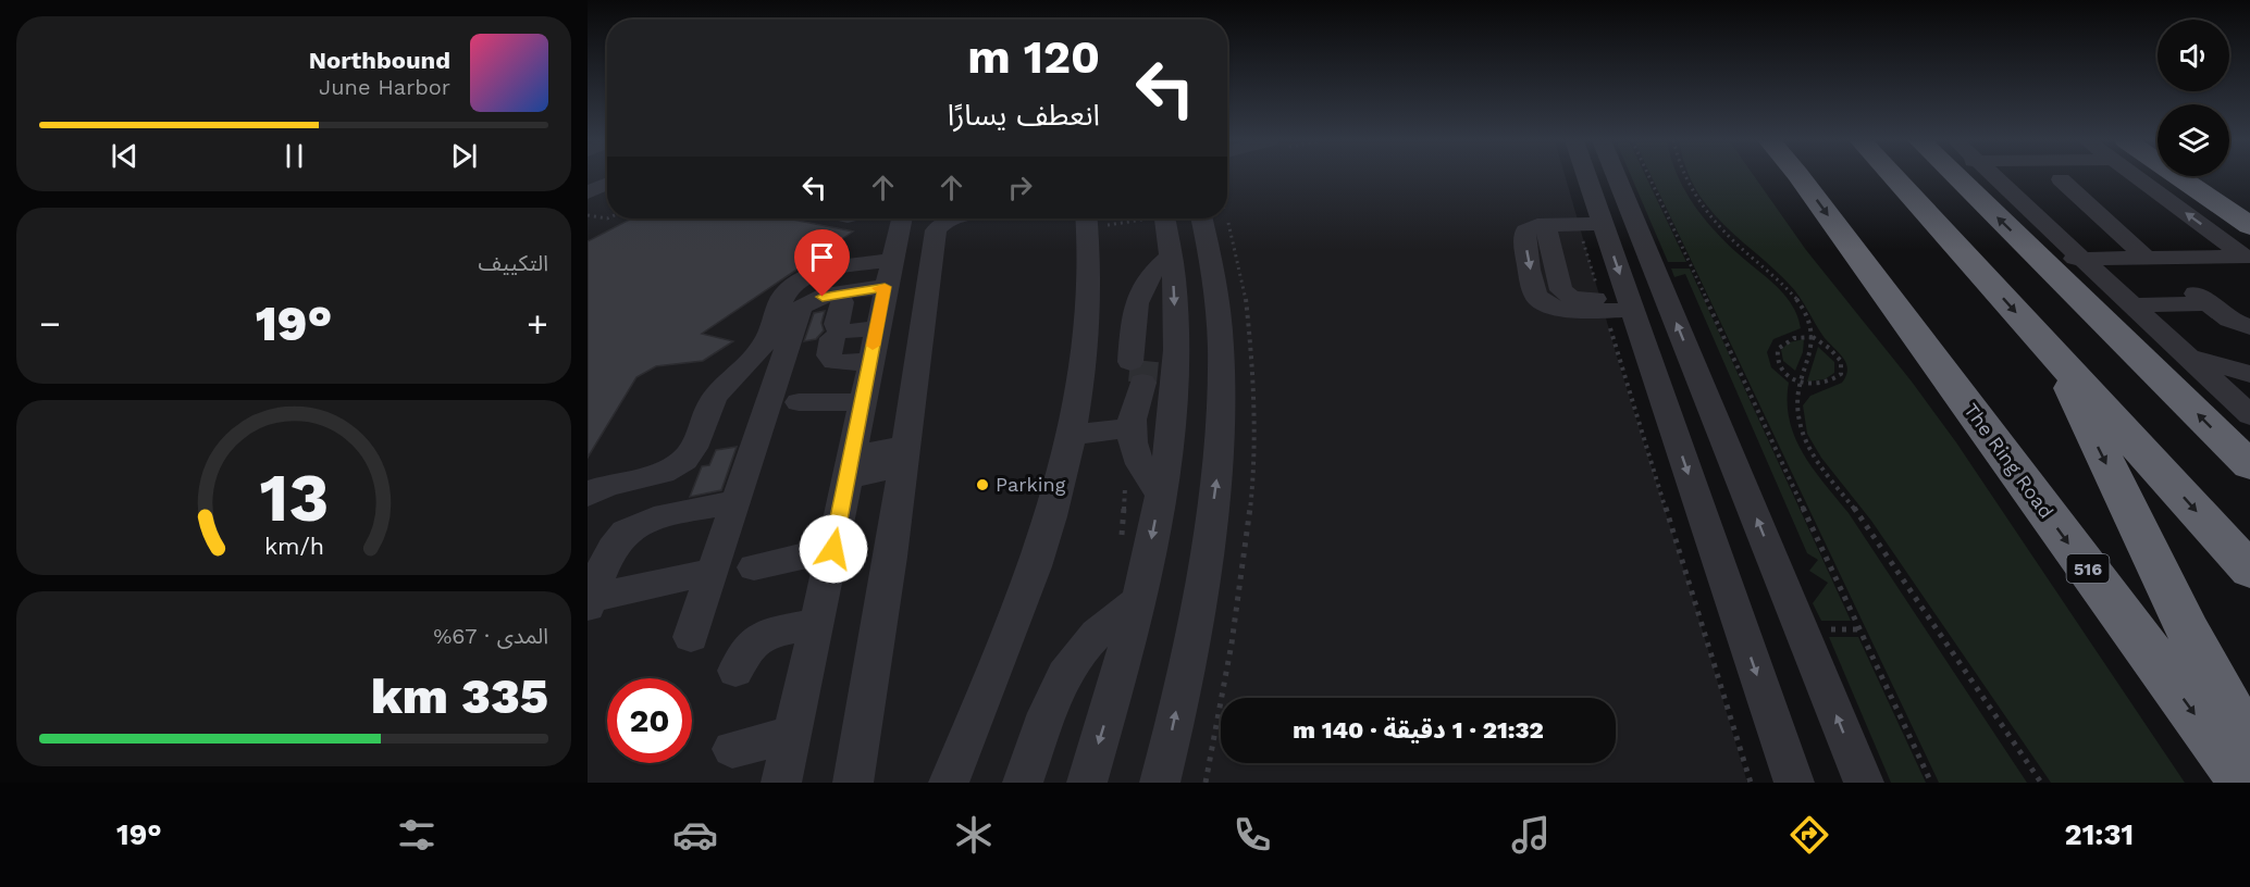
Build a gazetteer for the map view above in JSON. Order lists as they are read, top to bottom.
{
  "streets": {
    "highway": ["The Ring Road", "516"]
  },
  "places": ["Parking"],
  "page": {
    "turn": ["120 m", "انعطف يسارًا"],
    "song": ["Northbound", "June Harbor"],
    "tile": [
      "التكييف",
      ["المدى · 67%", "335 km"]
    ],
    "heat": ["−", "19°", "+"],
    "limit": "20",
    "trip": "21:32 · 1 دقيقة · 140 m",
    "tabs": ["21:31", "19°"],
    "gauge": ["13", "km/h"]
  }
}
